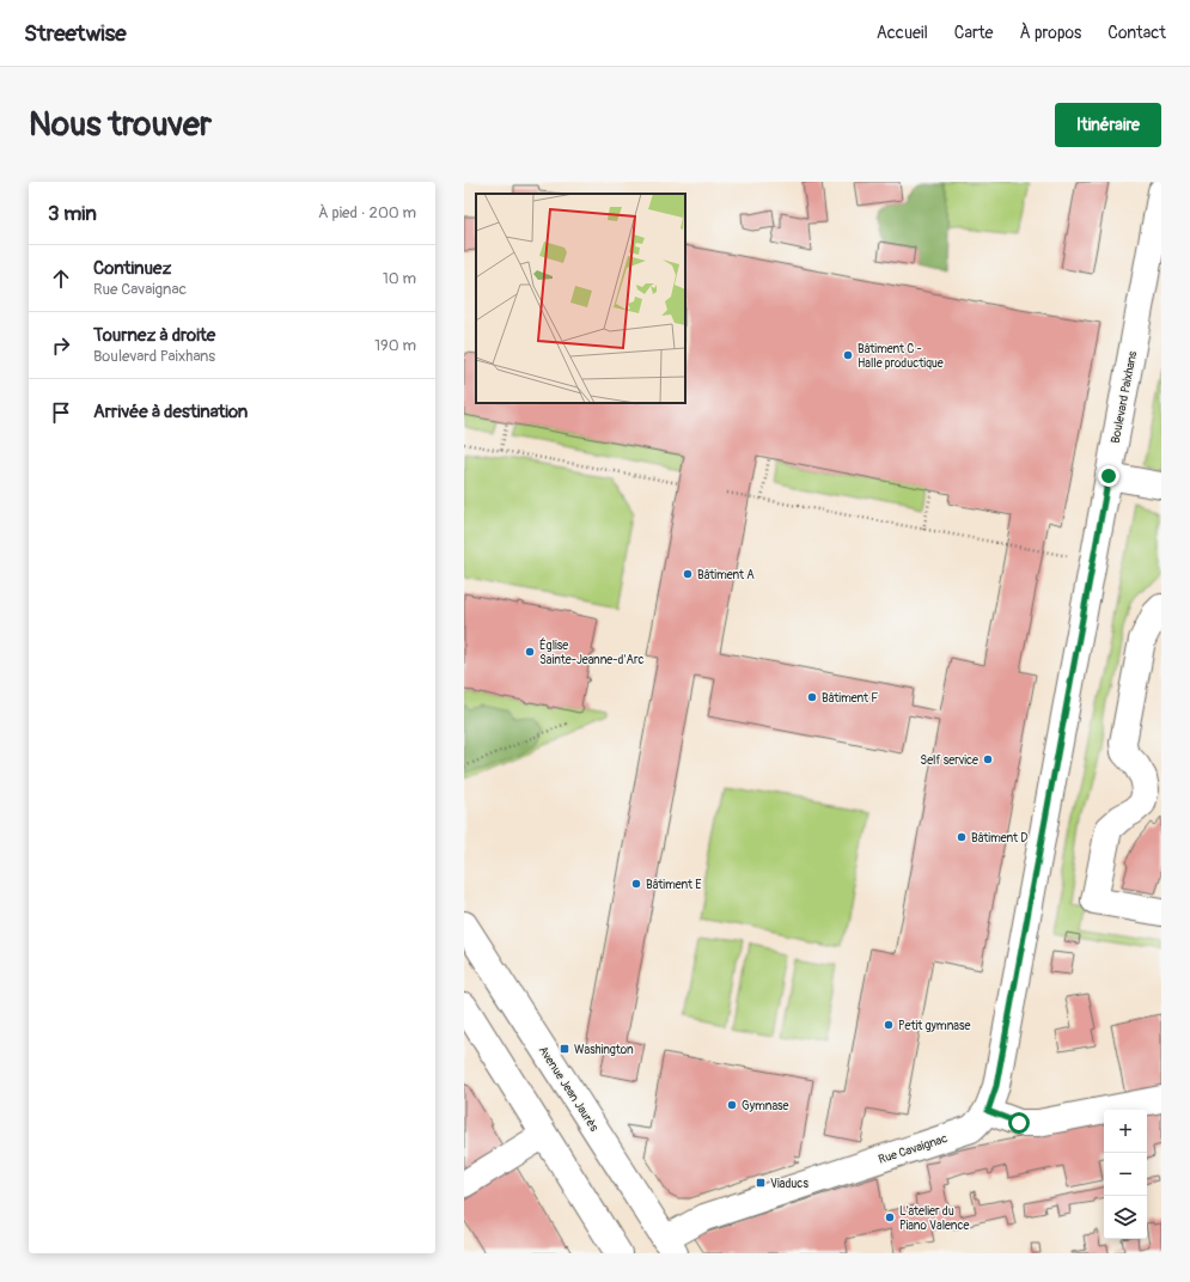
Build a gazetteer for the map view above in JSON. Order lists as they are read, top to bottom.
{
  "streets": {
    "street": ["Boulevard Paixhans", "Avenue Jean Jaurès", "Rue Cavaignac"]
  },
  "crossings": [
    ["Boulevard Paixhans", "Rue Cavaignac"],
    ["Avenue Jean Jaurès", "Rue Cavaignac"]
  ],
  "places": {
    "other": [
      "Bâtiment C - Halle productique",
      "Bâtiment A",
      "Église Sainte-Jeanne-d'Arc",
      "Bâtiment F",
      "Self service",
      "Bâtiment D",
      "Bâtiment E",
      "Petit gymnase",
      "Gymnase",
      "L'atelier du Piano Valence"
    ],
    "transit": ["Washington", "Viaducs"]
  },
  "page": {
    "header": "Streetwise",
    "nav": [
      "Accueil",
      "Carte",
      "À propos",
      "Contact"
    ],
    "buttons": "Itinéraire",
    "title": "Nous trouver",
    "heading": ["3 min", "À pied · 200 m"],
    "list": [
      ["Continuez", "Rue Cavaignac", "10 m"],
      ["Tournez à droite", "Boulevard Paixhans", "190 m"],
      "Arrivée à destination"
    ],
    "map_buttons": ["+", "−"]
  }
}
